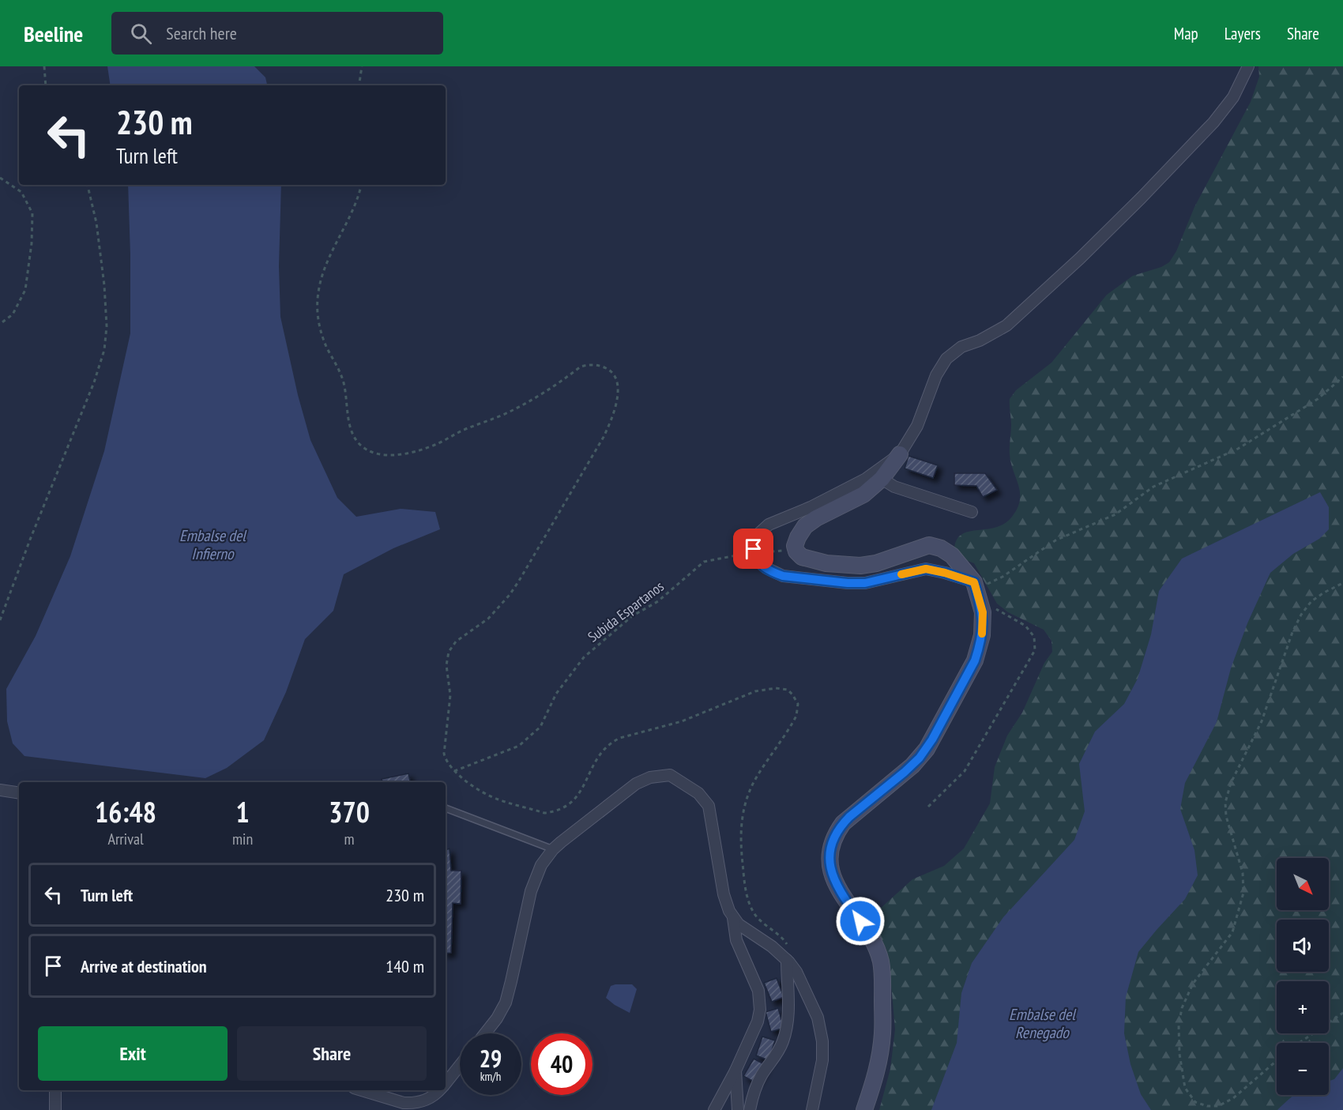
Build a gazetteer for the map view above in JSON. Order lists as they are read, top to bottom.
{
  "streets": {
    "path": ["Subida Espartanos"]
  },
  "water": ["Embalse del Infierno", "Embalse del Renegado"],
  "north": "bottom right",
  "page": {
    "header": "Beeline",
    "search": "Search here",
    "nav": ["Map", "Layers", "Share"],
    "turn": ["230 m", "Turn left"],
    "eta": [
      "16:48",
      "Arrival",
      "1",
      "min",
      "370",
      "m"
    ],
    "map_buttons": ["+", "−"],
    "list": [
      {
        "name": "Turn left",
        "value": "230 m"
      },
      {
        "name": "Arrive at destination",
        "value": "140 m"
      }
    ],
    "buttons": ["Exit", "Share"],
    "speed": "29 km/h",
    "limit": "40"
  }
}
